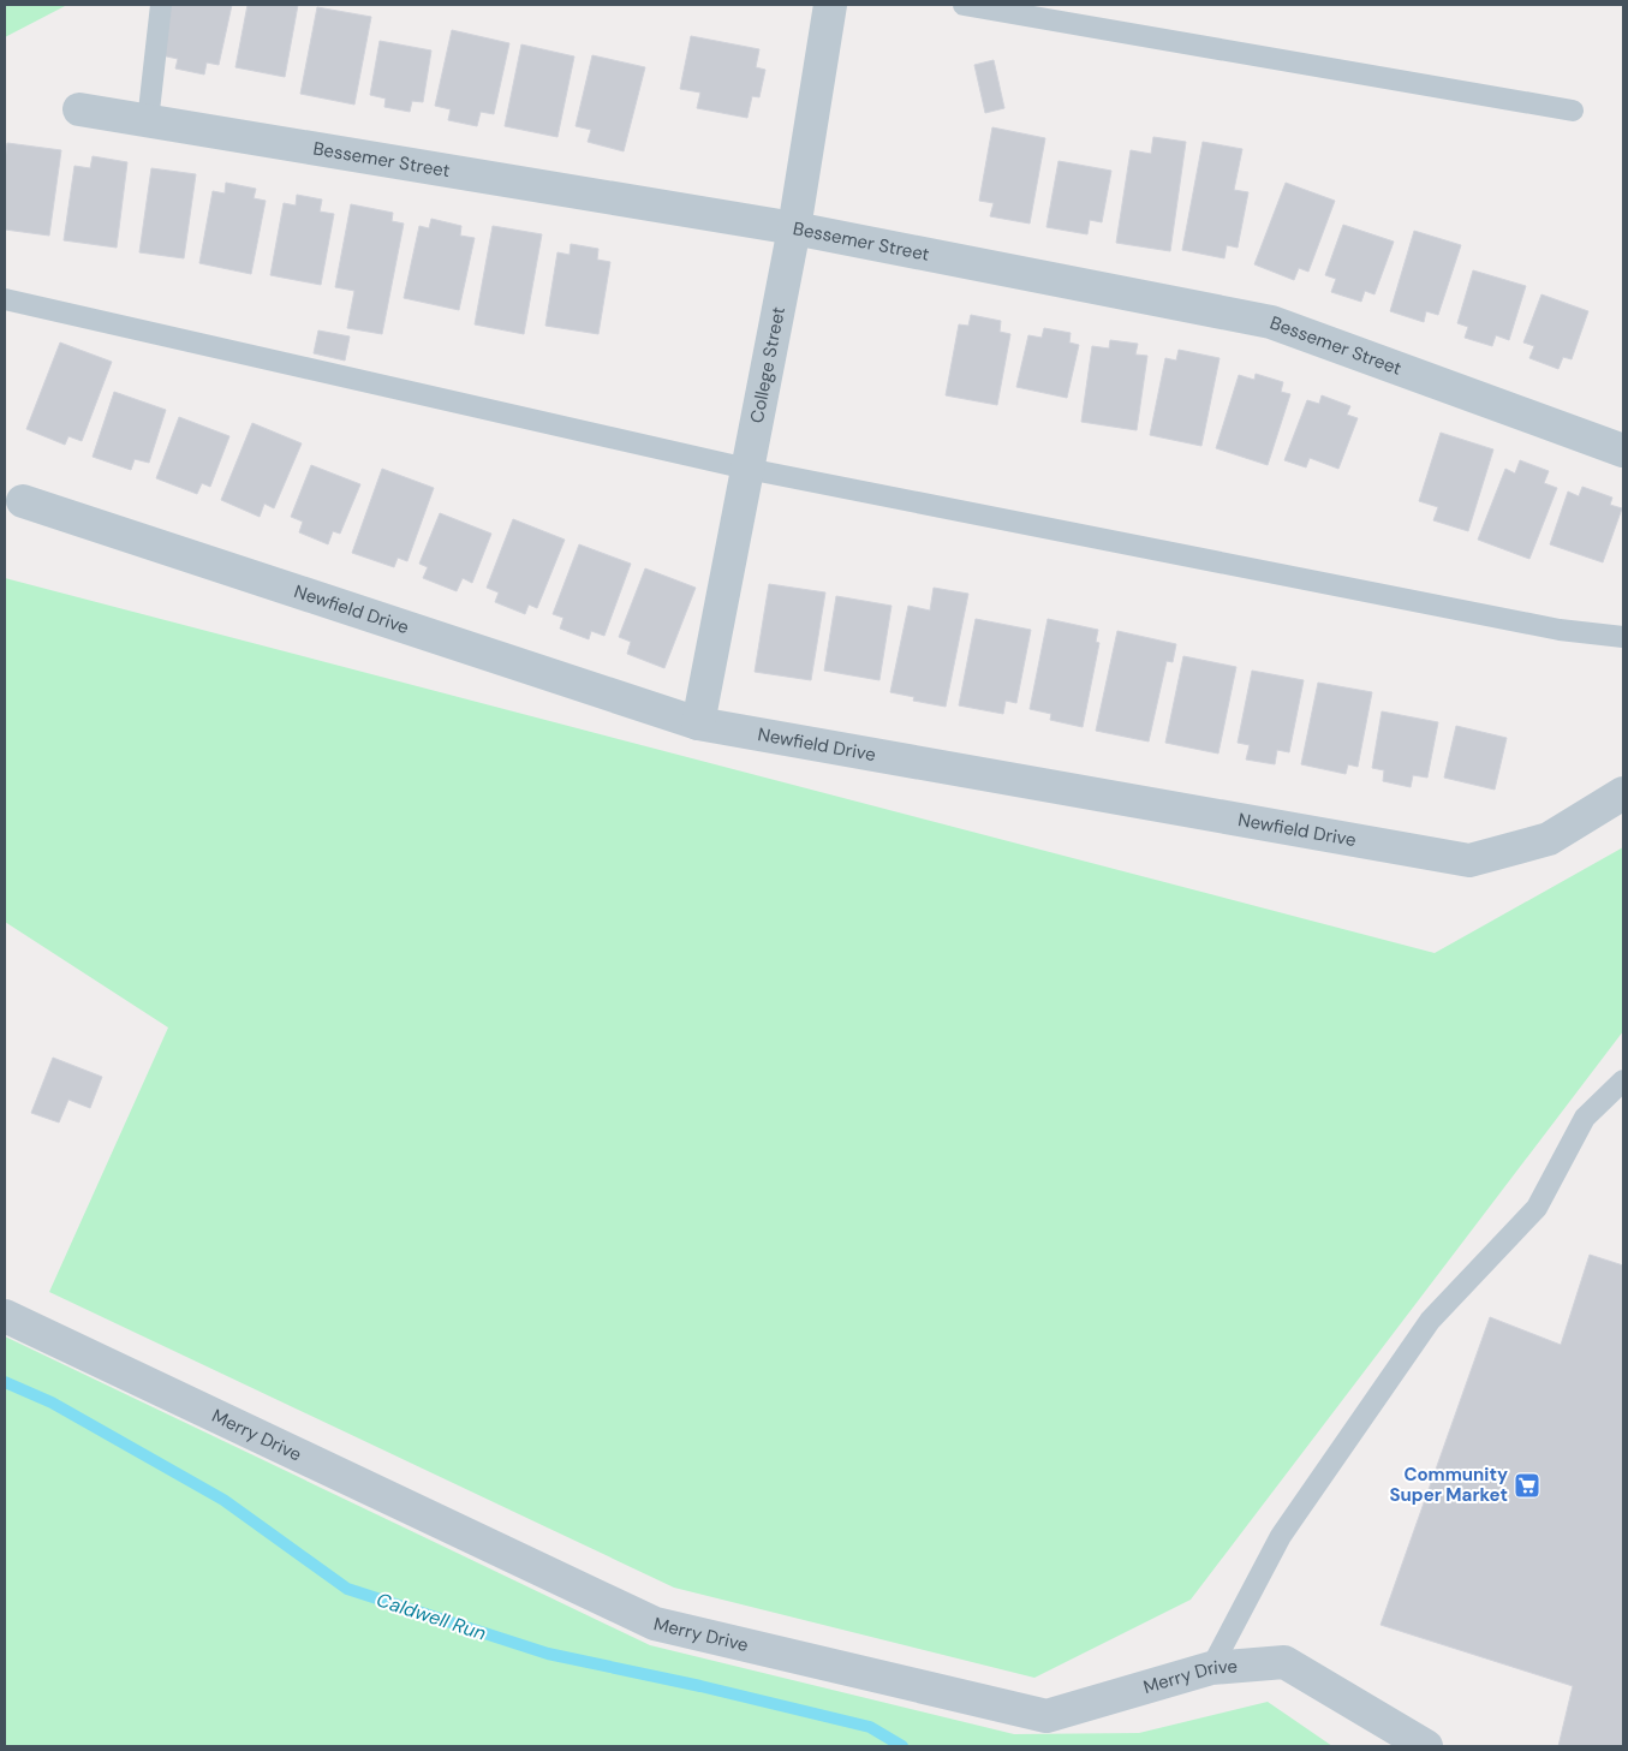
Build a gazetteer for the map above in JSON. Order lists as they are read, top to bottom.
{
  "streets": {
    "street": [
      "Bessemer Street",
      "College Street",
      "Newfield Drive",
      "Merry Drive"
    ]
  },
  "crossings": [
    ["Bessemer Street", "College Street"],
    ["College Street", "Newfield Drive"]
  ],
  "water": ["Caldwell Run"],
  "places": {
    "supermarket": ["Community Super Market"]
  }
}
